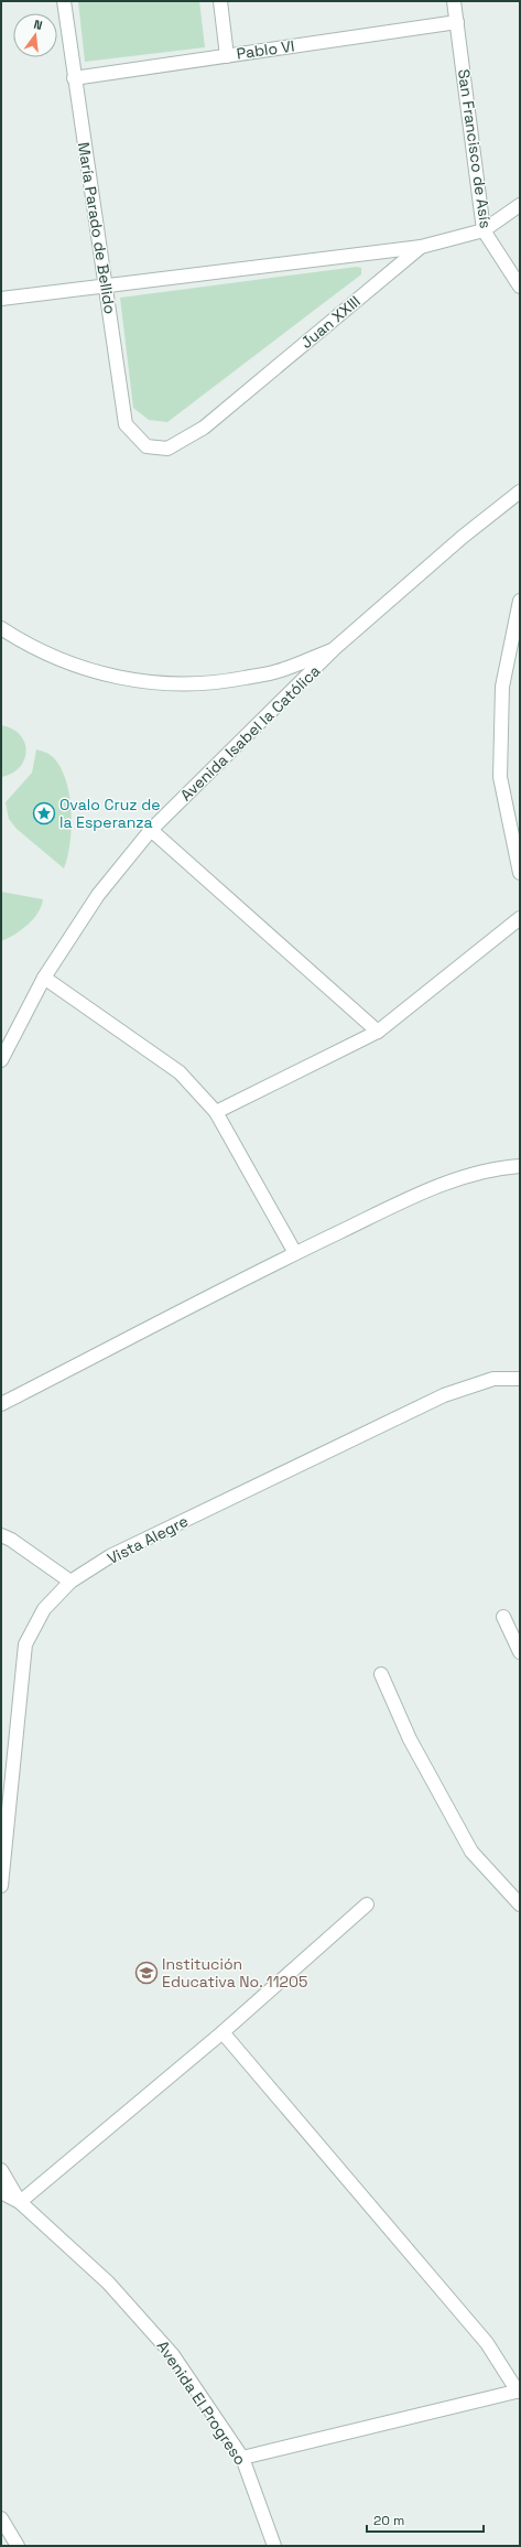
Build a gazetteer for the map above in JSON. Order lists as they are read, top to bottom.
{
  "streets": {
    "street": [
      "Pablo VI",
      "San Francisco de Asís",
      "María Parado de Bellido",
      "Juan XXIII",
      "Avenida Isabel la Católica",
      "Vista Alegre",
      "Avenida El Progreso"
    ]
  },
  "crossings": [
    ["Pablo VI", "San Francisco de Asís"],
    ["Pablo VI", "María Parado de Bellido"],
    ["San Francisco de Asís", "Juan XXIII"],
    ["María Parado de Bellido", "Juan XXIII"]
  ],
  "places": {
    "place": ["Ovalo Cruz de la Esperanza"],
    "school or university": ["Institución Educativa No. 11205"]
  },
  "scale_bar": "20 m",
  "north": "top"
}
